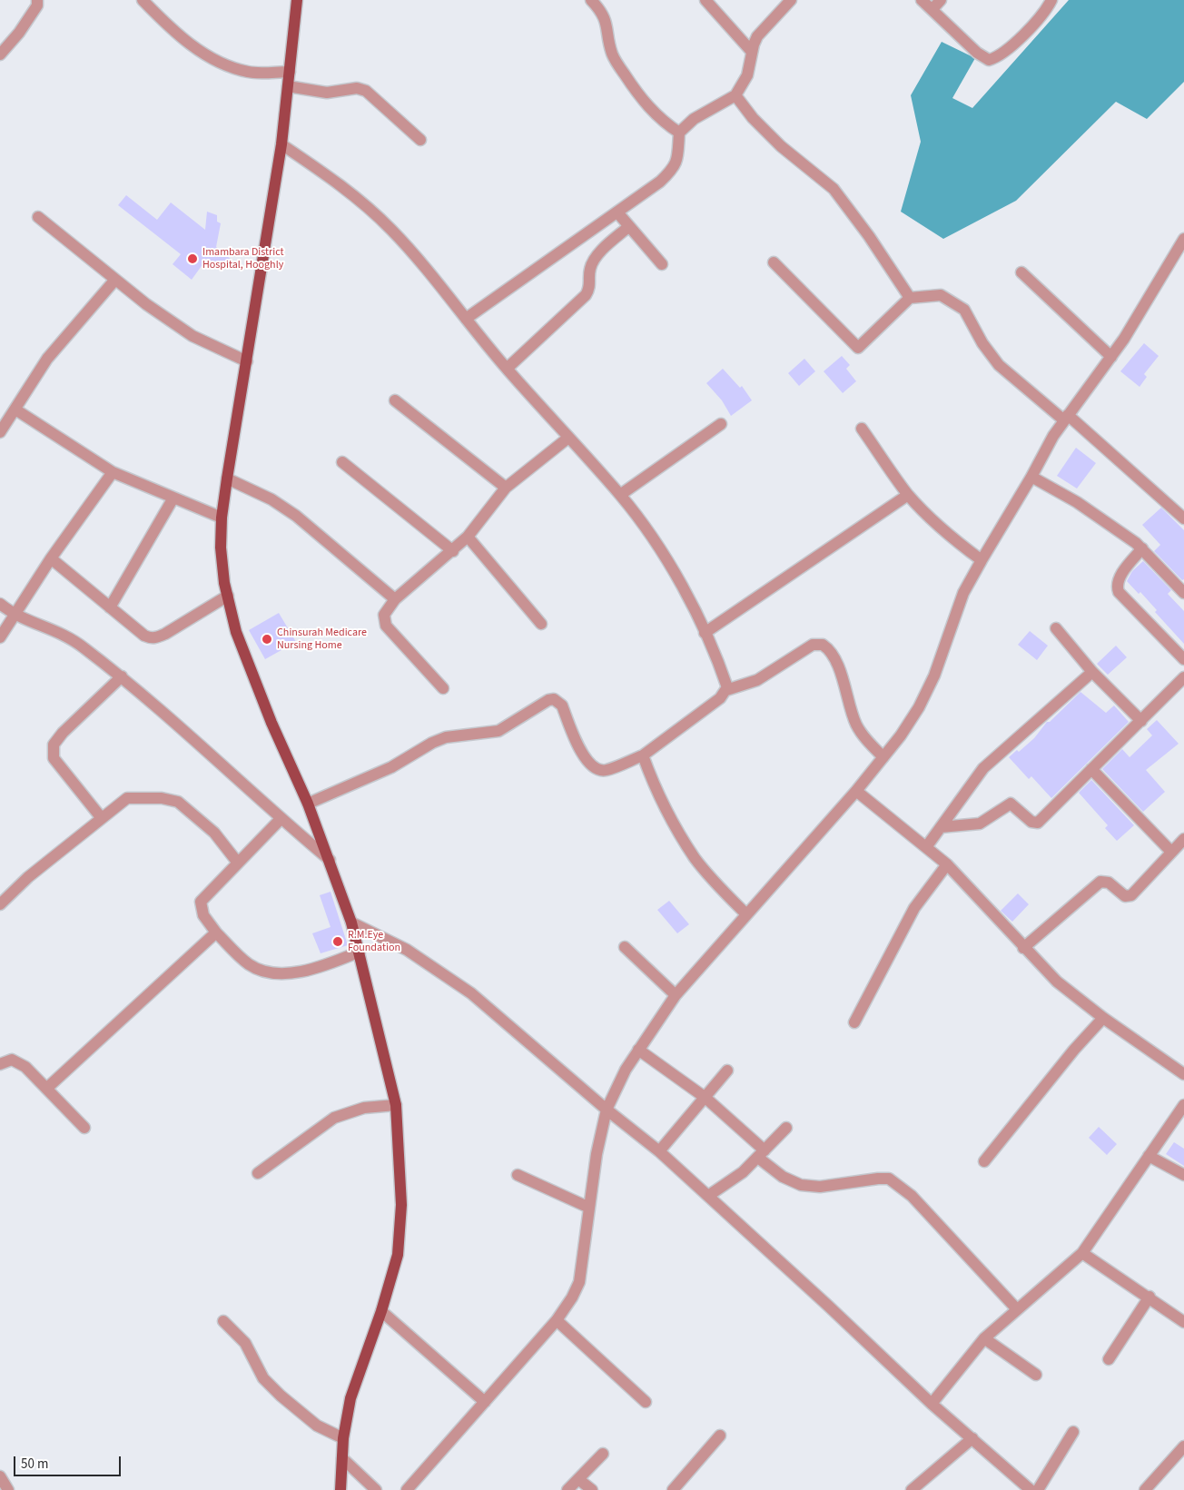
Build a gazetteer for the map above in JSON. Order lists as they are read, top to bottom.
{
  "places": ["Imambara District Hospital, Hooghly", "Chinsurah Medicare Nursing Home", "R.M.Eye Foundation"],
  "scale_bar": "50 m"
}
